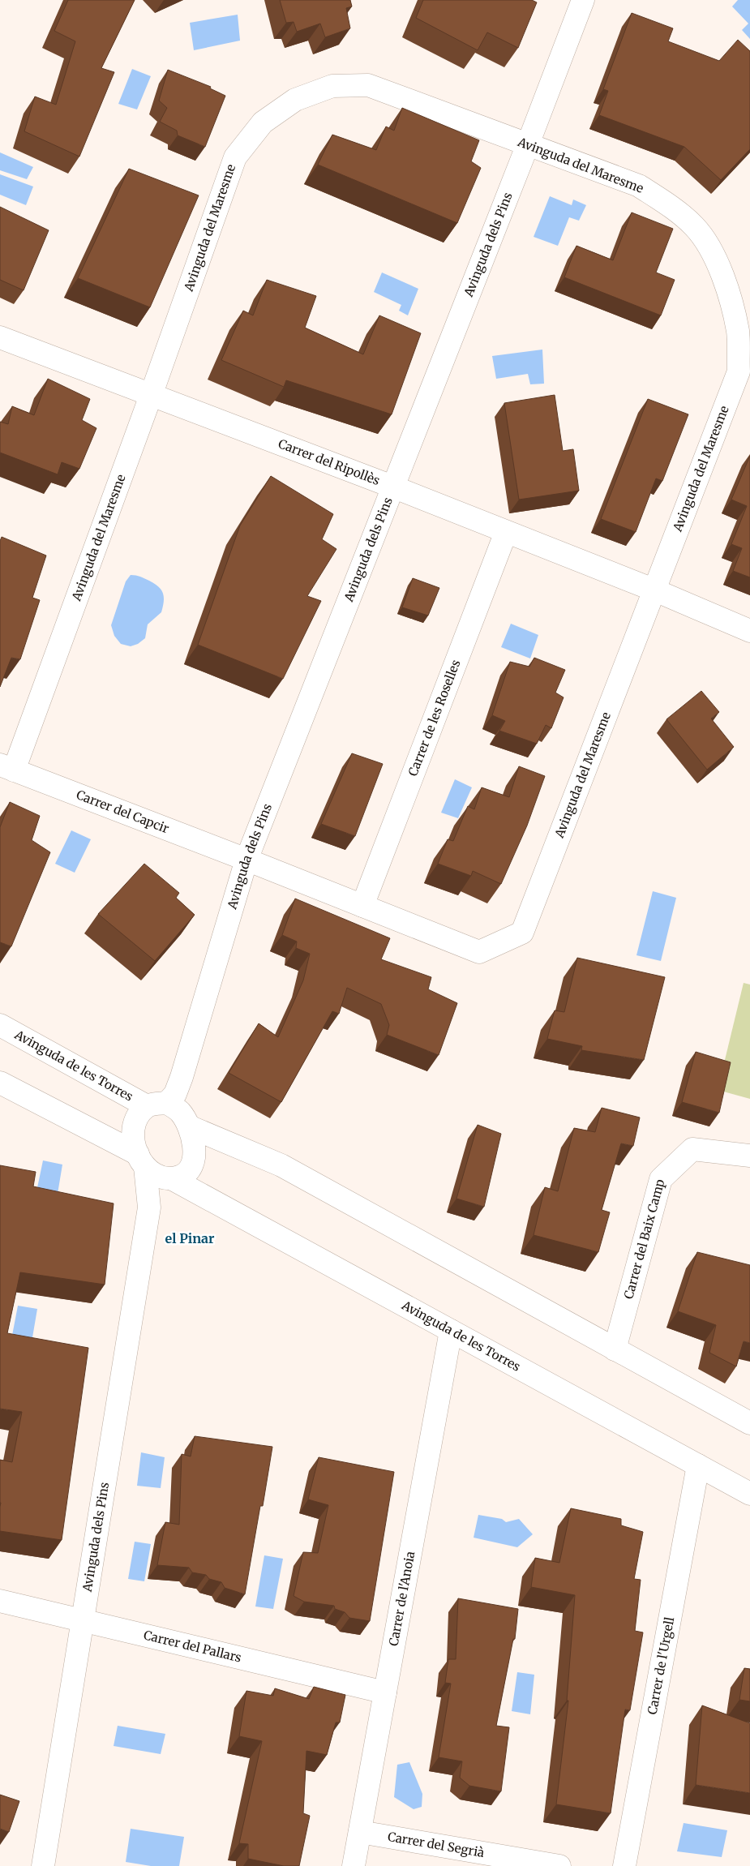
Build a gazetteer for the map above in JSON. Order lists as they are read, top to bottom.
{
  "streets": {
    "street": [
      "Avinguda del Maresme",
      "Avinguda dels Pins",
      "Carrer del Ripollès",
      "Carrer de les Roselles",
      "Carrer del Capcir",
      "Avinguda de les Torres",
      "Carrer del Baix Camp",
      "Carrer de l'Anoia",
      "Carrer del Pallars",
      "Carrer de l'Urgell",
      "Carrer del Segrià"
    ]
  },
  "crossings": [
    ["Avinguda del Maresme", "Avinguda dels Pins"],
    ["Avinguda del Maresme", "Carrer del Ripollès"],
    ["Avinguda del Maresme", "Carrer de les Roselles"],
    ["Avinguda del Maresme", "Carrer del Capcir"],
    ["Avinguda dels Pins", "Carrer del Ripollès"],
    ["Avinguda dels Pins", "Carrer del Capcir"],
    ["Avinguda dels Pins", "Avinguda de les Torres"],
    ["Avinguda dels Pins", "Carrer del Pallars"],
    ["Carrer del Ripollès", "Carrer de les Roselles"],
    ["Avinguda de les Torres", "Carrer de l'Anoia"],
    ["Avinguda de les Torres", "Carrer de l'Urgell"],
    ["Carrer de l'Anoia", "Carrer del Pallars"],
    ["Carrer de l'Anoia", "Carrer del Segrià"]
  ],
  "districts": ["el Pinar"]
}
